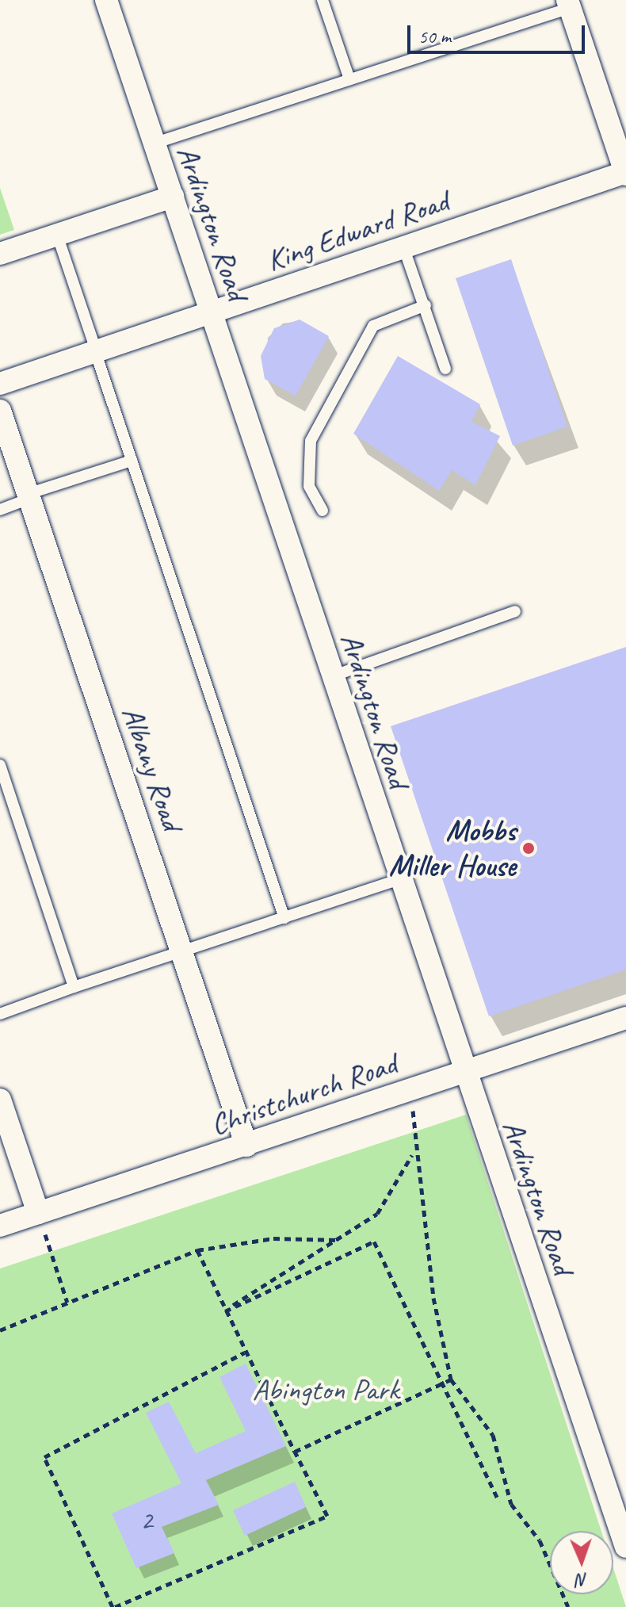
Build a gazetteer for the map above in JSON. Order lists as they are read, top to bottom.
{
  "streets": {
    "street": [
      "Ardington Road",
      "King Edward Road",
      "Albany Road",
      "Christchurch Road"
    ]
  },
  "crossings": [
    ["Ardington Road", "King Edward Road"],
    ["Ardington Road", "Christchurch Road"],
    ["Albany Road", "Christchurch Road"]
  ],
  "parks": ["Abington Park"],
  "places": ["Mobbs Miller House"],
  "house_numbers": ["2"],
  "scale_bar": "50 m",
  "north": "bottom"
}
